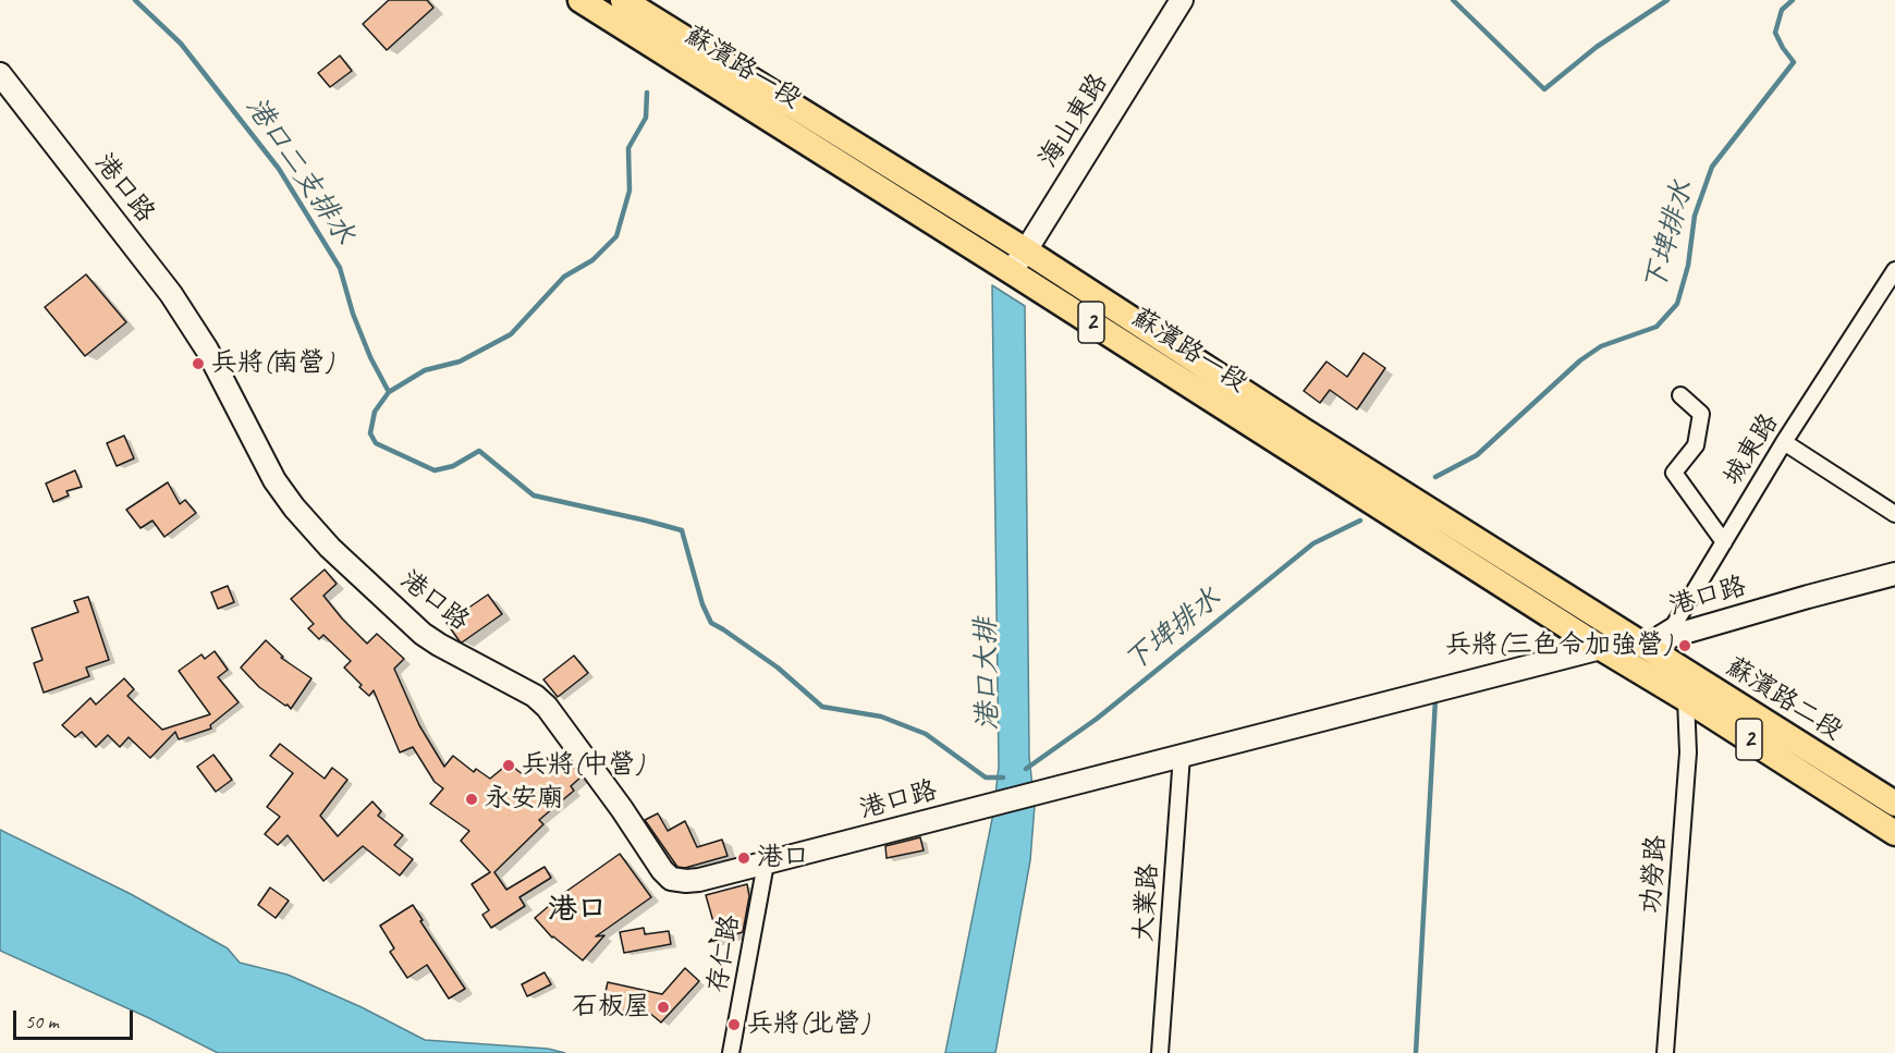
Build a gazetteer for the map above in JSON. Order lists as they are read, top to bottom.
{
  "streets": {
    "main road": ["蘇濱路一段", "2", "蘇濱路二段"],
    "street": [
      "海山東路",
      "港口路",
      "城東路",
      "功勞路",
      "大業路",
      "存仁路"
    ]
  },
  "crossings": [
    ["蘇濱路一段", "海山東路"],
    ["蘇濱路一段", "港口路"],
    ["蘇濱路一段", "城東路"],
    ["蘇濱路一段", "蘇濱路二段"],
    ["港口路", "城東路"],
    ["港口路", "蘇濱路二段"],
    ["港口路", "大業路"],
    ["港口路", "存仁路"],
    ["城東路", "蘇濱路二段"],
    ["蘇濱路二段", "功勞路"]
  ],
  "districts": ["港口"],
  "water": ["港口二支排水", "下埤排水", "港口大排"],
  "places": [
    "兵將(南營)",
    "兵將(三色令加強營)",
    "兵將(中營)",
    "永安廟",
    "港口",
    "石板屋",
    "兵將(北營)"
  ],
  "scale_bar": "50 m"
}
